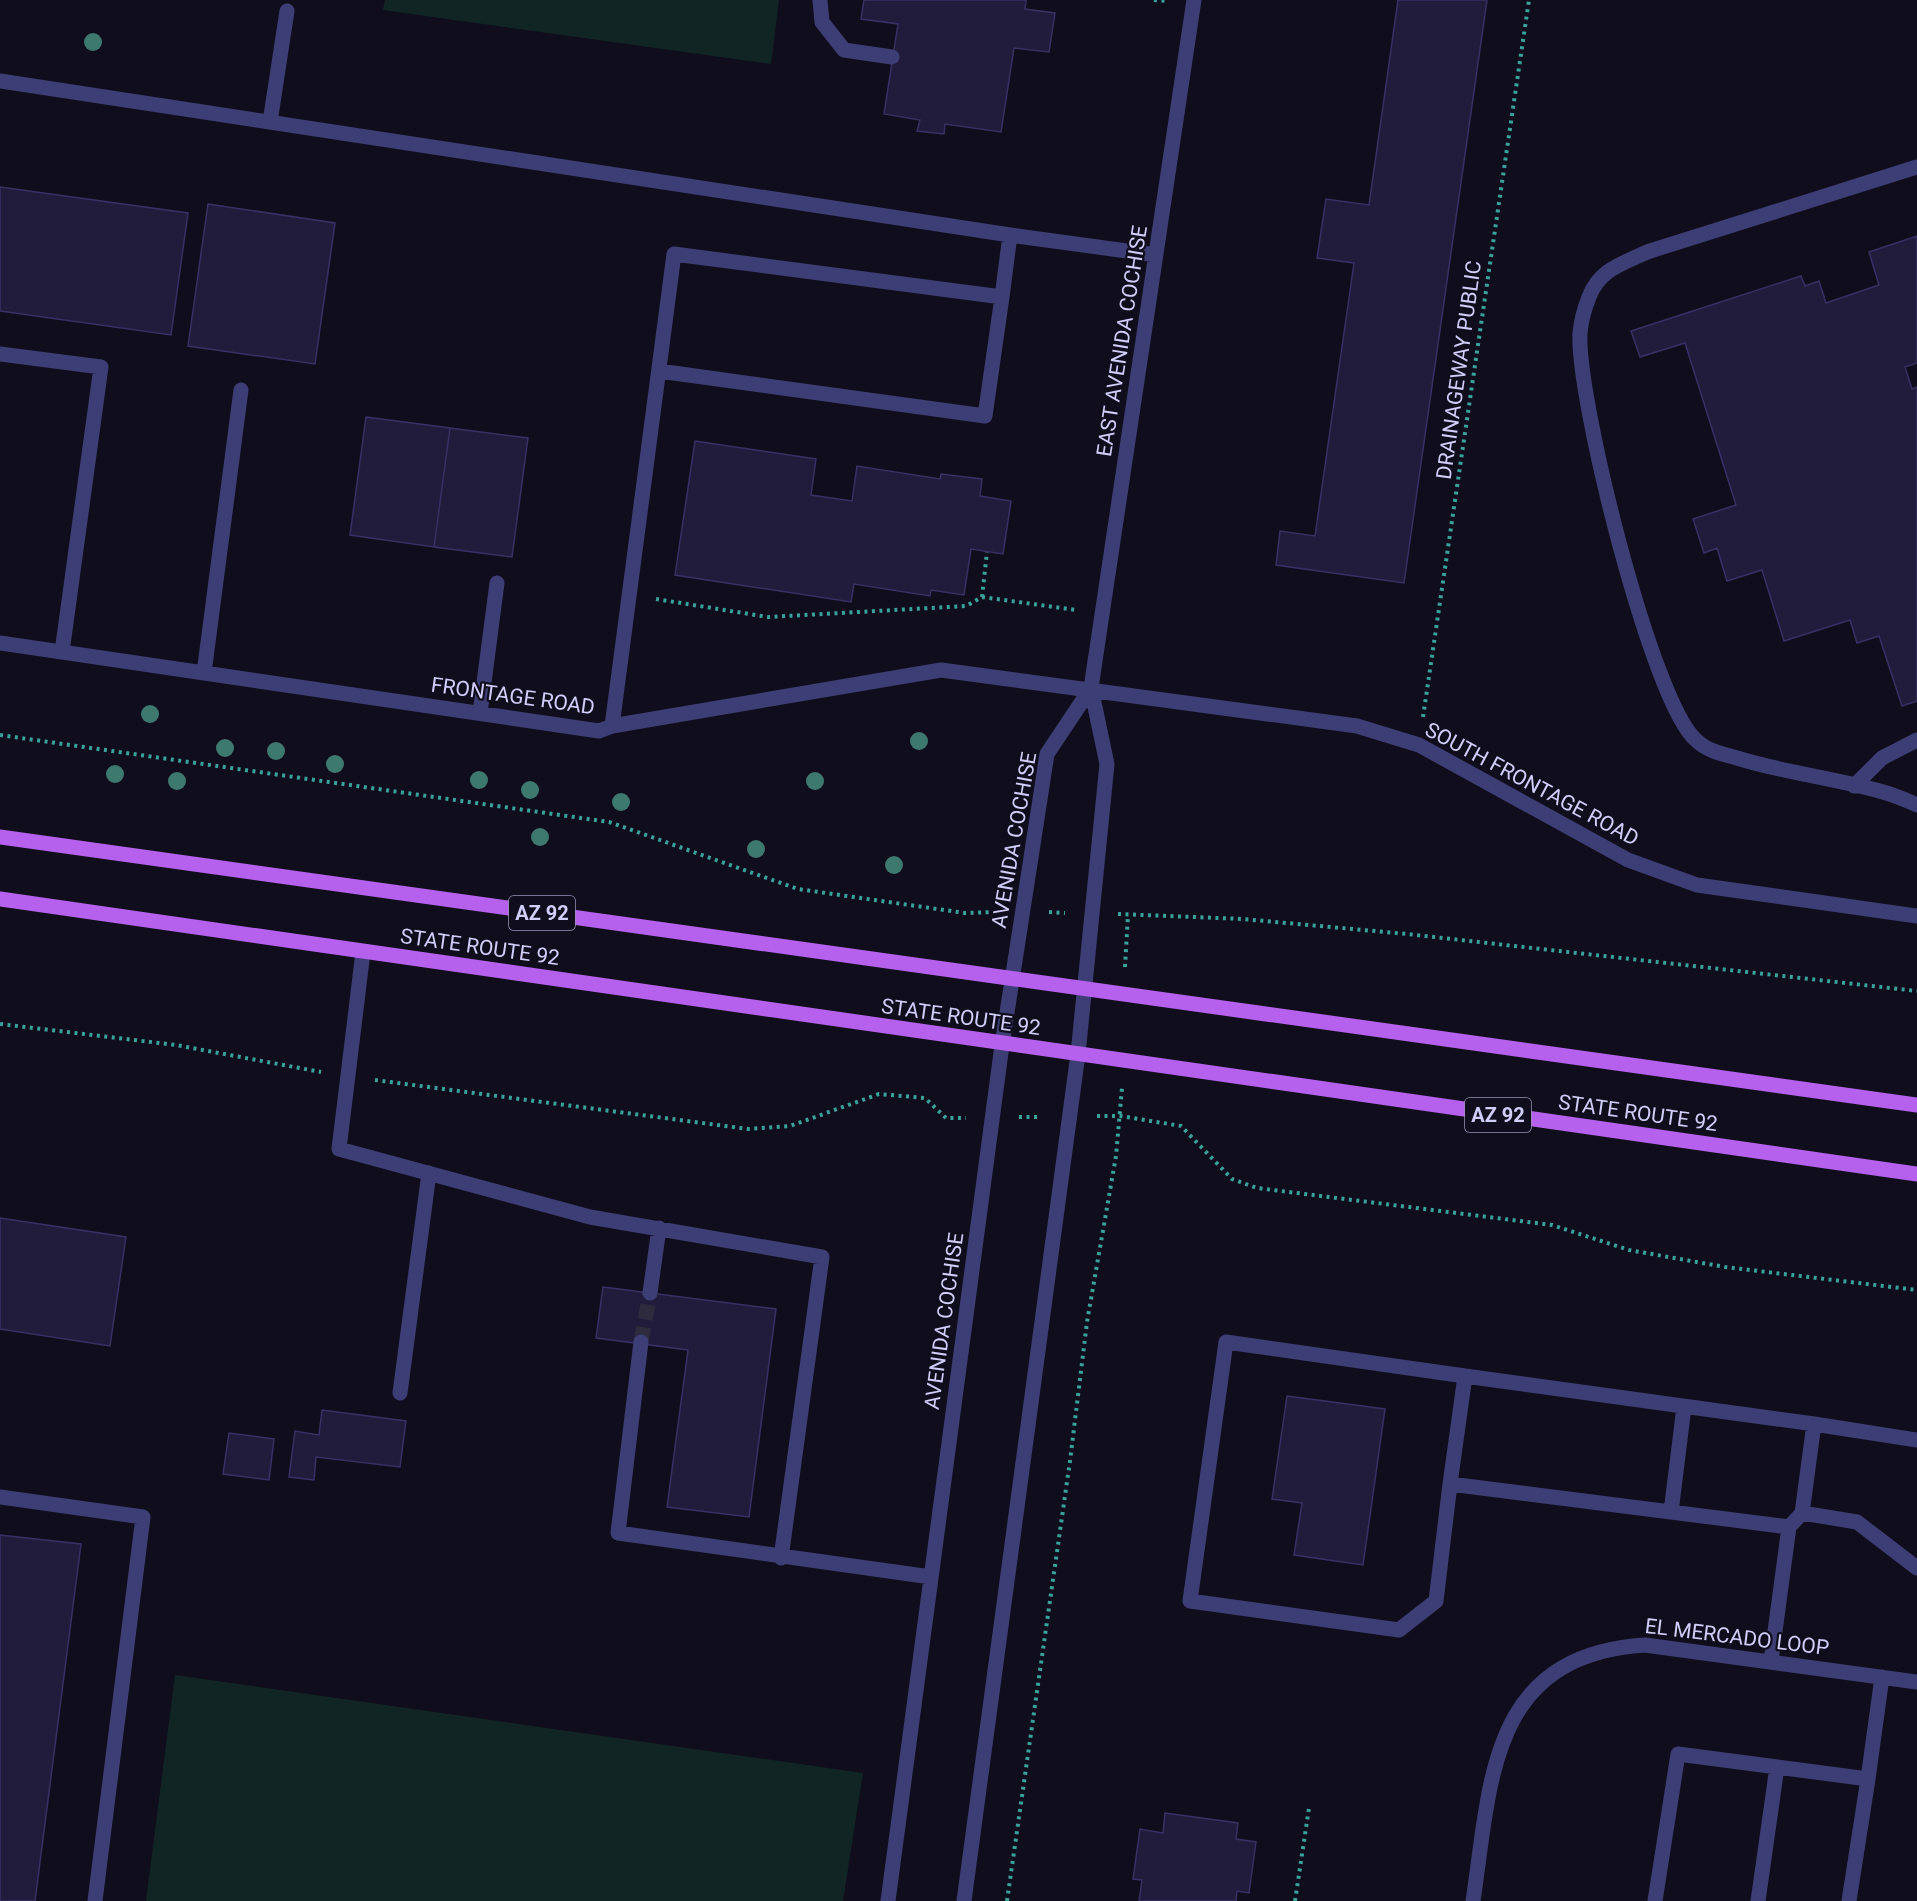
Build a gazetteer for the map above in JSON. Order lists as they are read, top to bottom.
{
  "streets": {
    "main road": ["AZ 92", "STATE ROUTE 92"],
    "street": [
      "EAST AVENIDA COCHISE",
      "FRONTAGE ROAD",
      "SOUTH FRONTAGE ROAD",
      "AVENIDA COCHISE",
      "EL MERCADO LOOP"
    ],
    "path": ["DRAINAGEWAY PUBLIC"]
  },
  "crossings": [
    ["EAST AVENIDA COCHISE", "FRONTAGE ROAD"],
    ["EAST AVENIDA COCHISE", "SOUTH FRONTAGE ROAD"],
    ["EAST AVENIDA COCHISE", "AVENIDA COCHISE"],
    ["DRAINAGEWAY PUBLIC", "SOUTH FRONTAGE ROAD"],
    ["FRONTAGE ROAD", "SOUTH FRONTAGE ROAD"],
    ["FRONTAGE ROAD", "AVENIDA COCHISE"],
    ["SOUTH FRONTAGE ROAD", "AVENIDA COCHISE"],
    ["AVENIDA COCHISE", "STATE ROUTE 92"]
  ]
}
